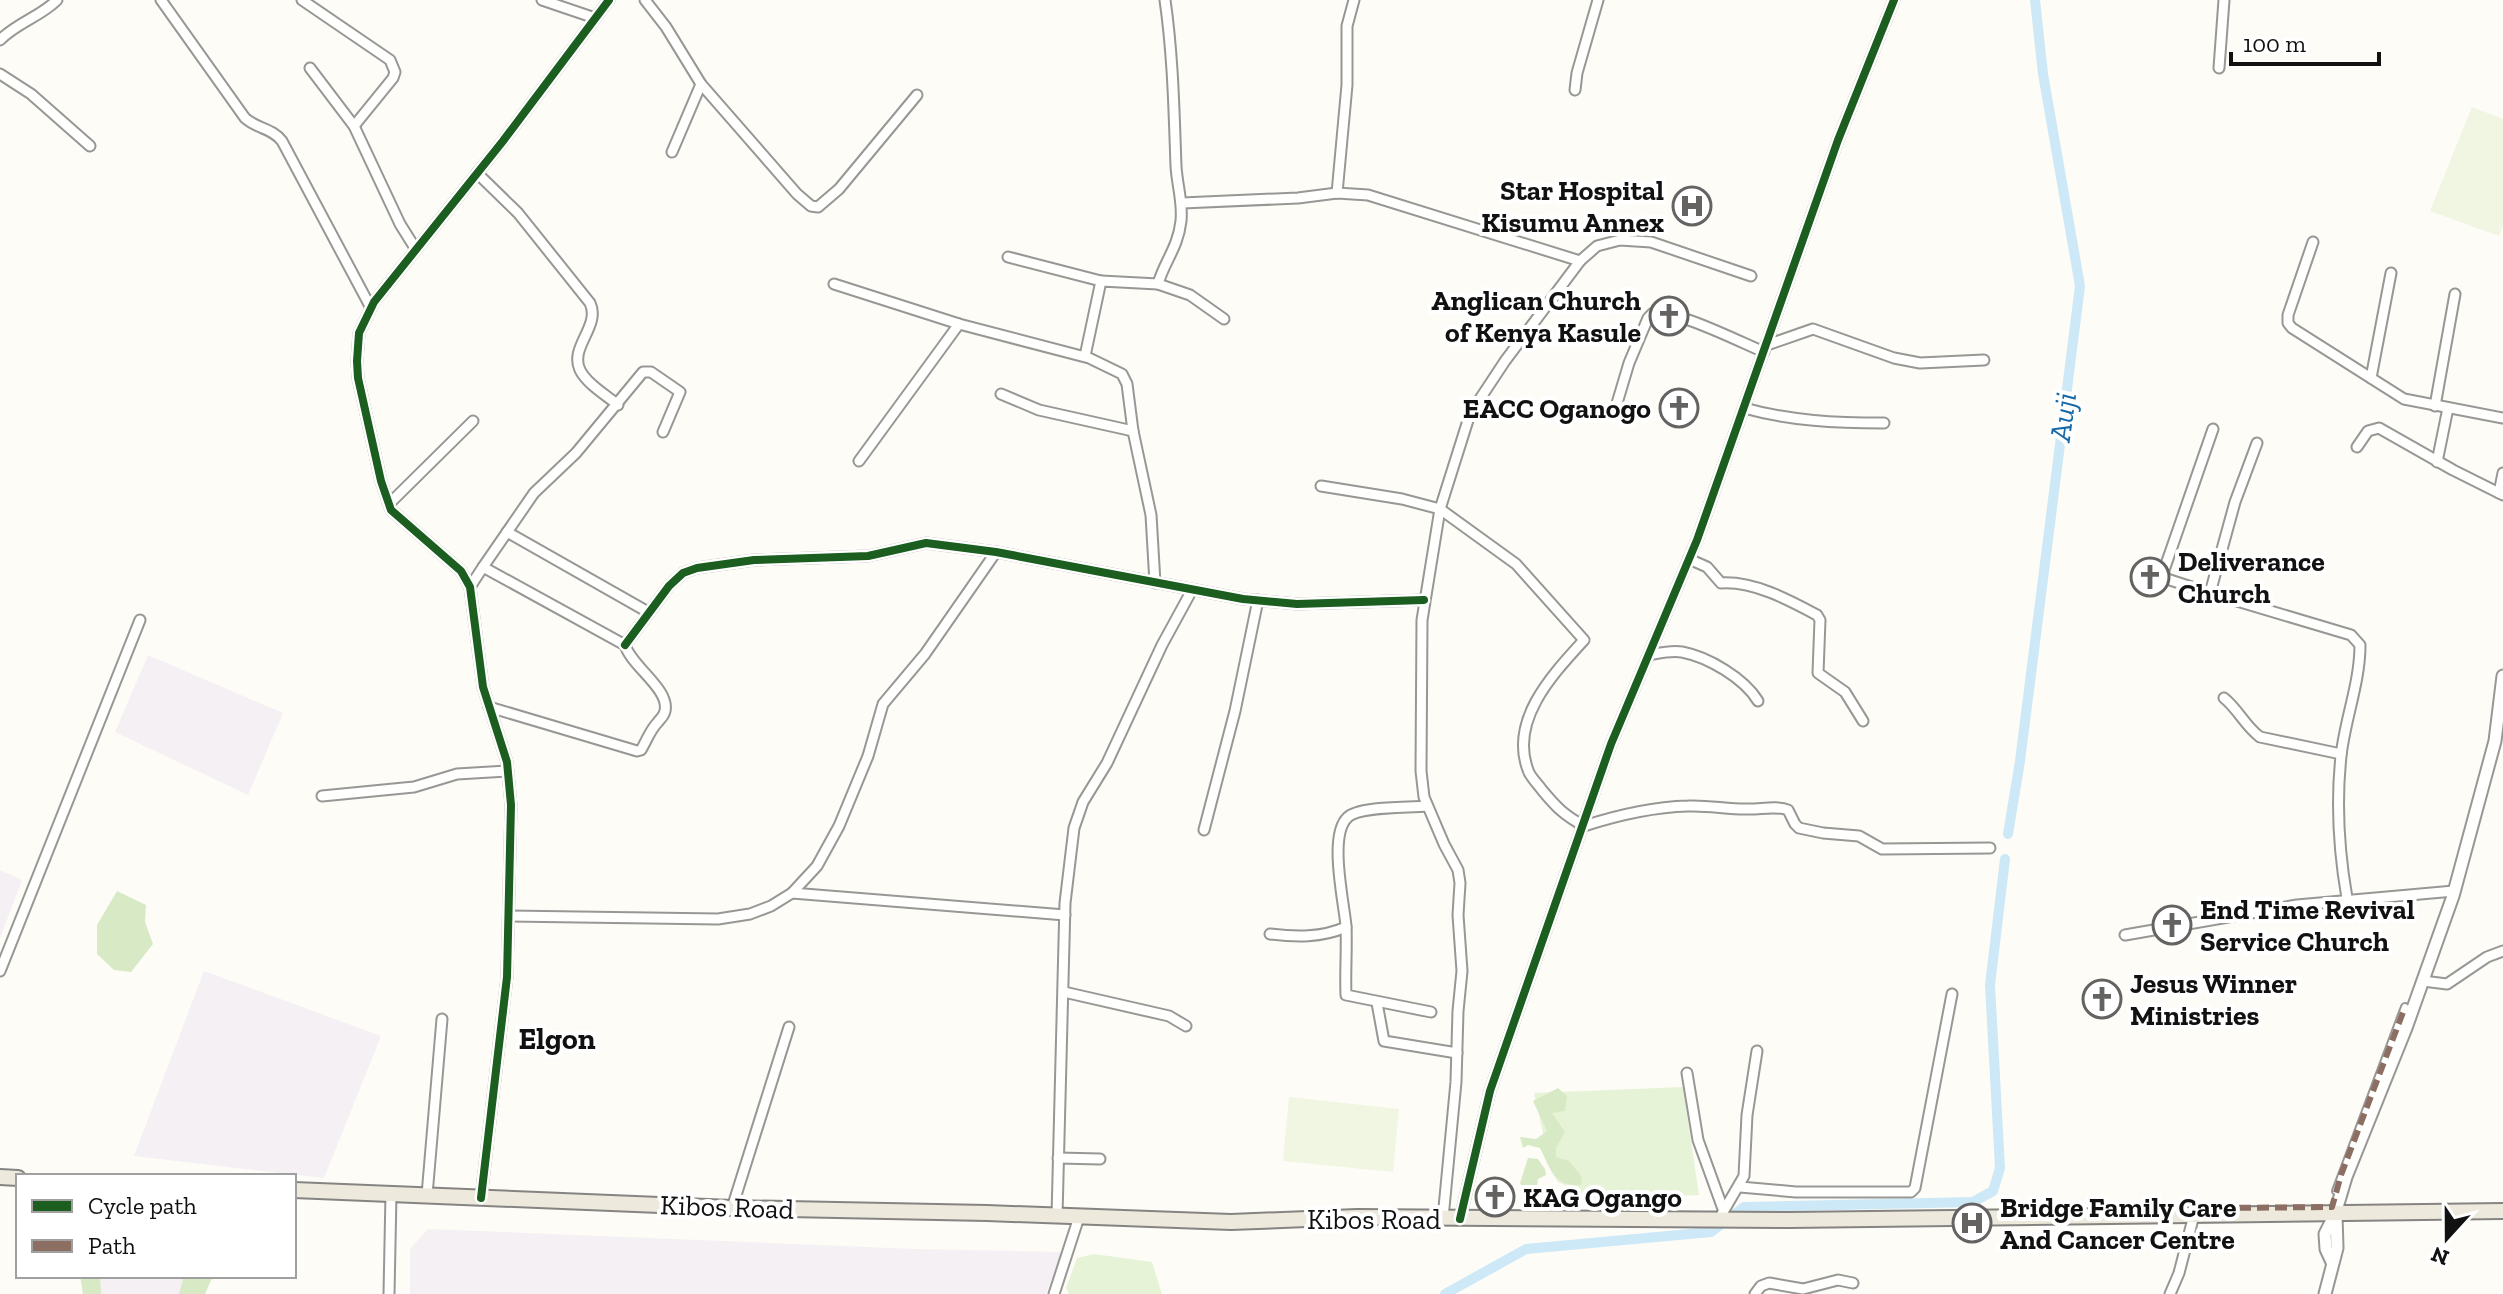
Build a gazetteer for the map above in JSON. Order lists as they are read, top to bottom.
{
  "streets": {
    "main road": ["Kibos Road"]
  },
  "districts": ["Elgon"],
  "water": ["Auji"],
  "places": {
    "hospital": ["Star Hospital Kisumu Annex", "Bridge Family Care And Cancer Centre"],
    "church": [
      "Anglican Church of Kenya Kasule",
      "EACC Oganogo",
      "Deliverance Church",
      "End Time Revival Service Church",
      "Jesus Winner Ministries",
      "KAG Ogango"
    ]
  },
  "legend": ["Cycle path", "Path"],
  "scale_bar": "100 m",
  "north": "bottom"
}
